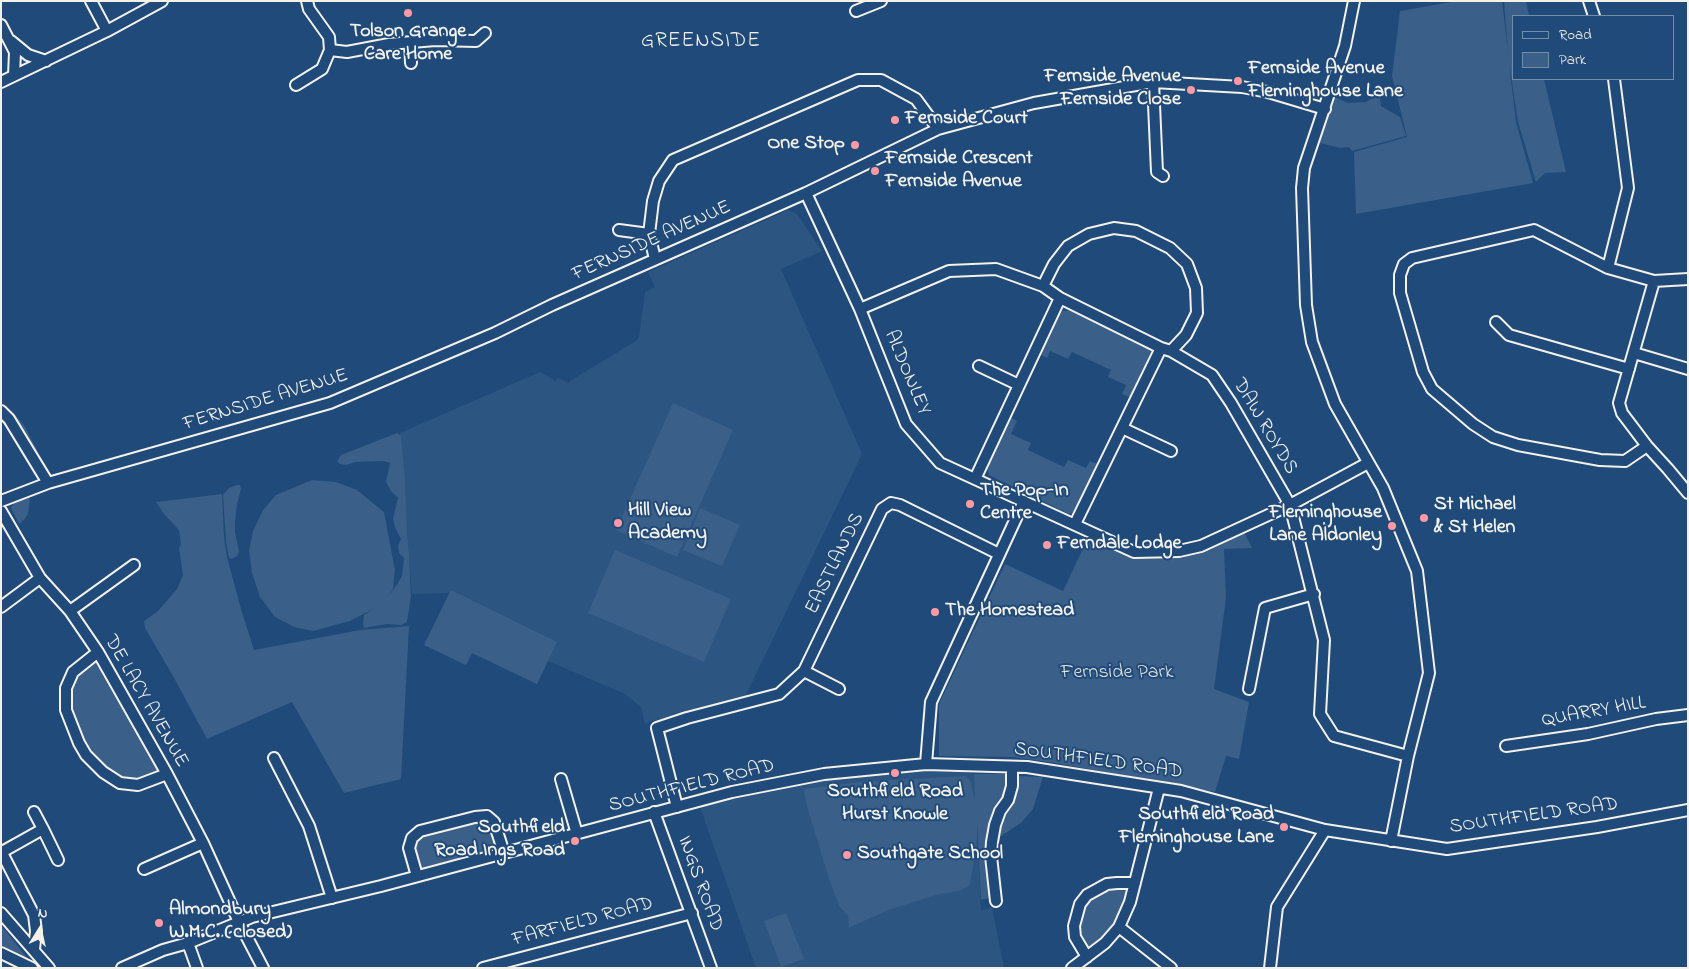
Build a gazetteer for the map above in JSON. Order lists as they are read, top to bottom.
{
  "streets": {
    "street": [
      "FERNSIDE AVENUE",
      "ALDONLEY",
      "DAW ROYDS",
      "EASTLANDS",
      "DE LACY AVENUE",
      "QUARRY HILL",
      "SOUTHFIELD ROAD",
      "INGS ROAD",
      "FARFIELD ROAD"
    ]
  },
  "crossings": [
    ["FERNSIDE AVENUE", "ALDONLEY"],
    ["ALDONLEY", "DAW ROYDS"],
    ["EASTLANDS", "SOUTHFIELD ROAD"],
    ["DE LACY AVENUE", "SOUTHFIELD ROAD"],
    ["SOUTHFIELD ROAD", "INGS ROAD"],
    ["INGS ROAD", "FARFIELD ROAD"]
  ],
  "districts": ["GREENSIDE"],
  "parks": ["Fernside Park"],
  "places": [
    "Tolson Grange Care Home",
    "Fernside Avenue Fleminghouse Lane",
    "Fernside Avenue Fernside Close",
    "Fernside Court",
    "One Stop",
    "Fernside Crescent Fernside Avenue",
    "The Pop-In Centre",
    "St Michael & St Helen",
    "Hill View Academy",
    "Fleminghouse Lane Aldonley",
    "Ferndale Lodge",
    "The Homestead",
    "Southfield Road Hurst Knowle",
    "Southfield Road Fleminghouse Lane",
    "Southfield Road Ings Road",
    "Southgate School",
    "Almondbury W.M.C. (closed)"
  ],
  "legend": ["Road", "Park"],
  "north": "top"
}
